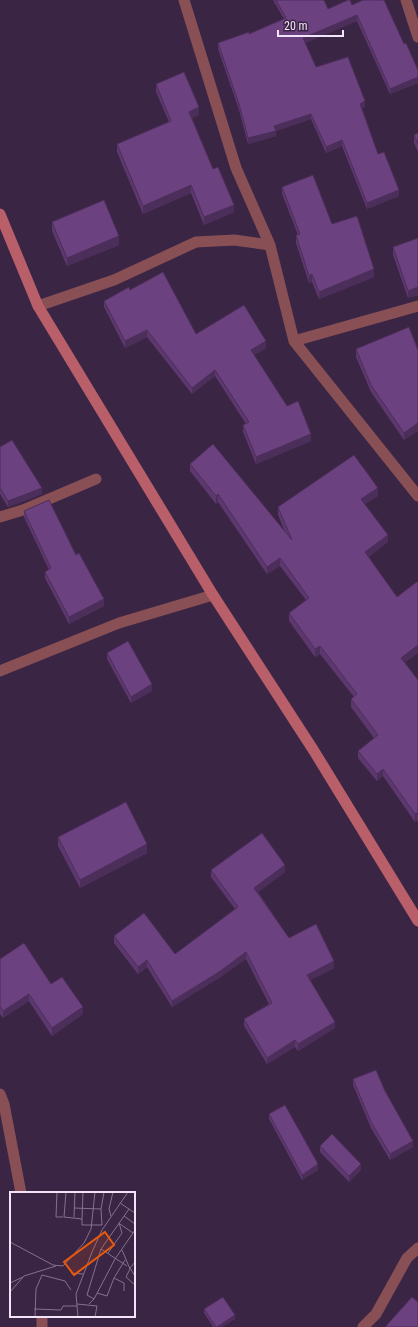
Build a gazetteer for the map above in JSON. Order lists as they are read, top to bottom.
{
  "scale_bar": "20 m"
}
